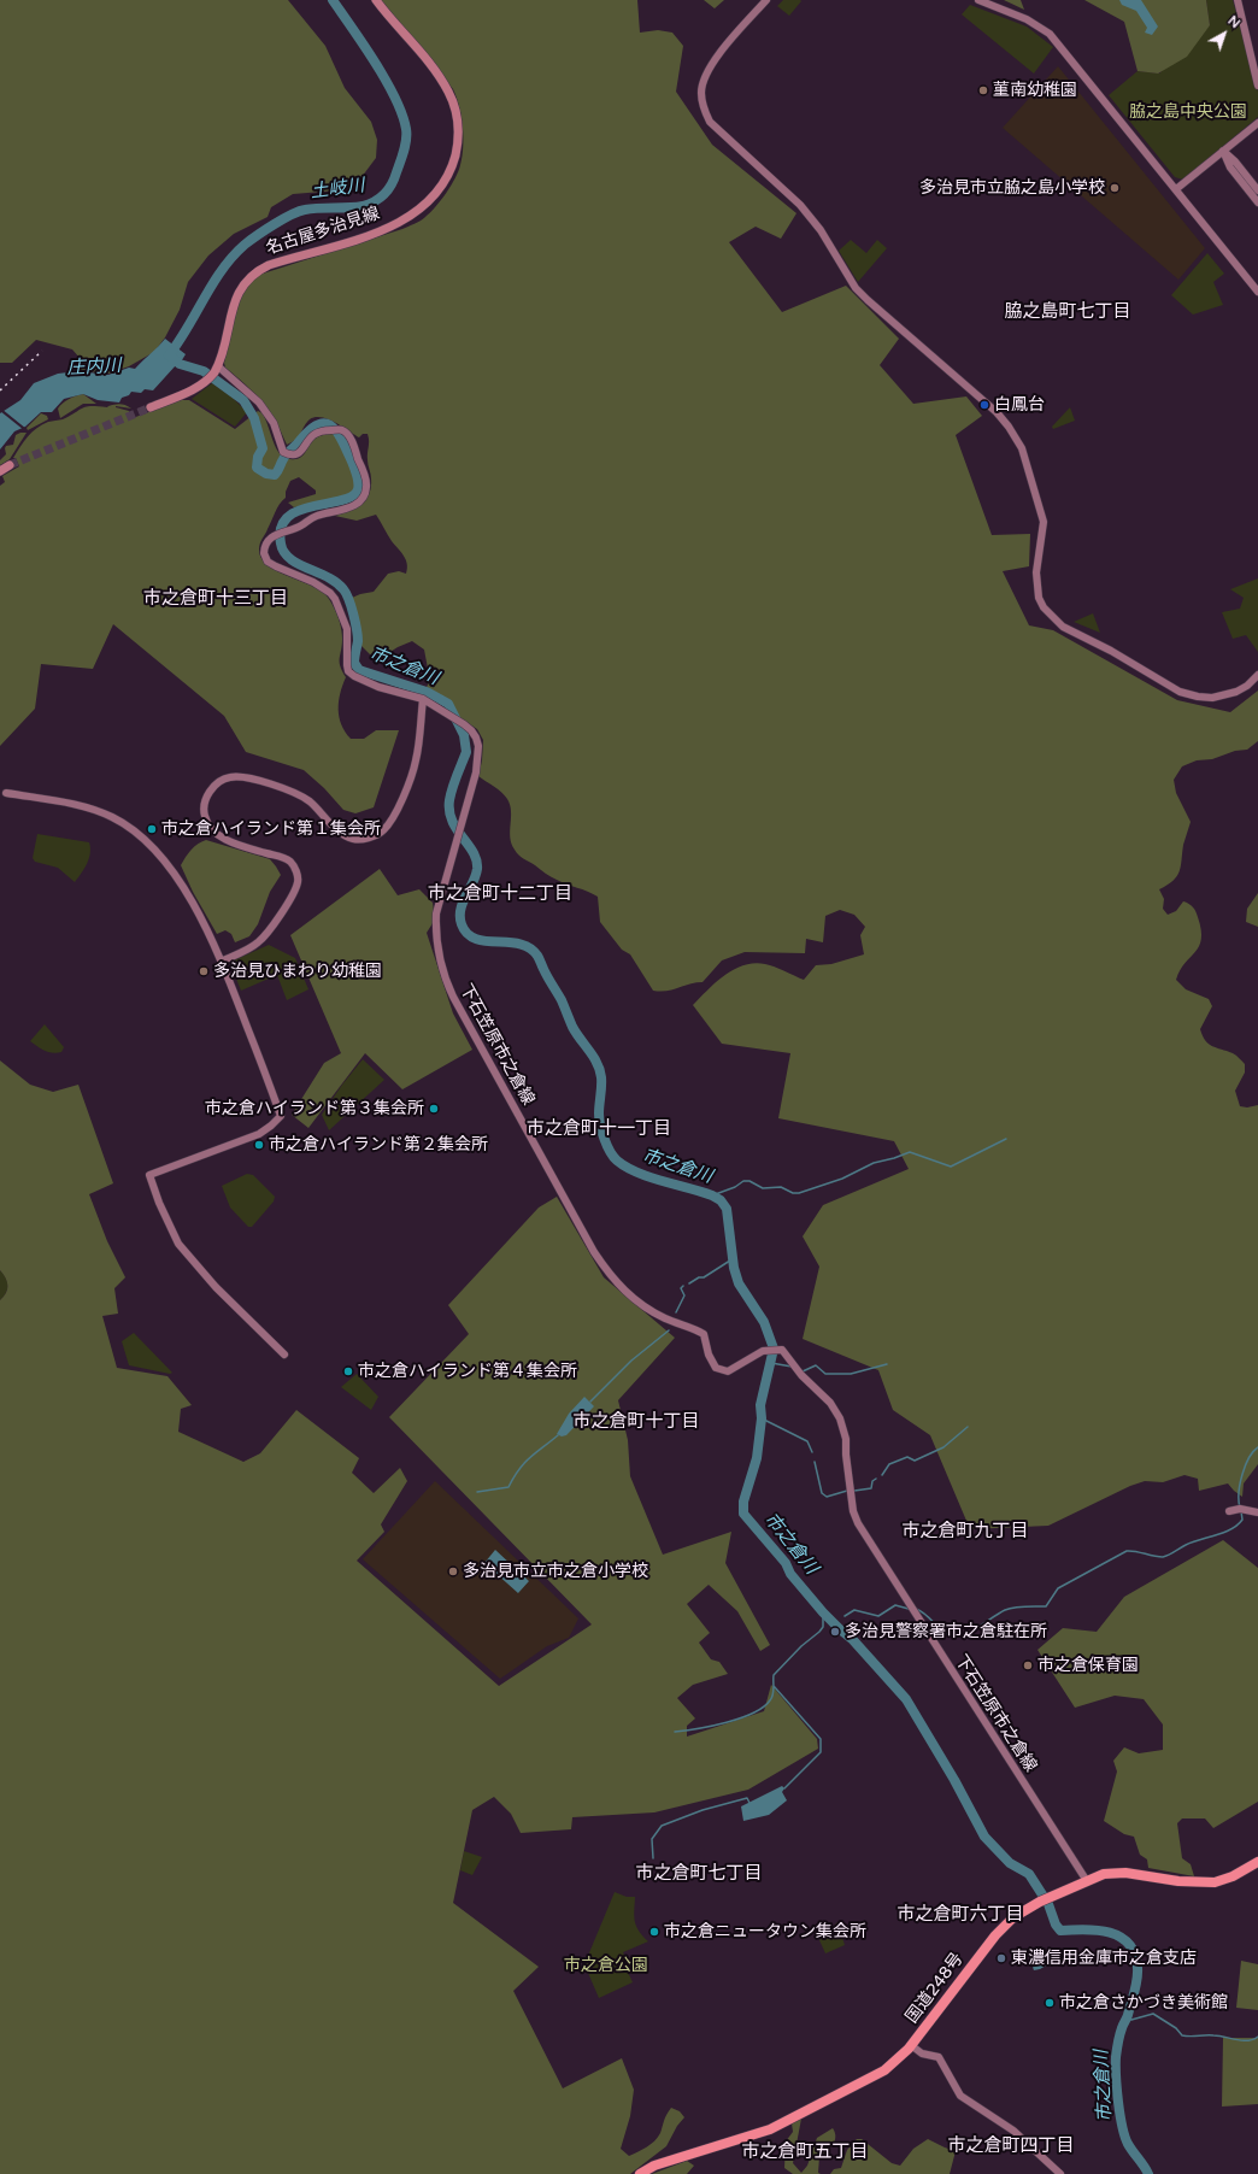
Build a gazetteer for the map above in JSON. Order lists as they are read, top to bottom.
{
  "streets": {
    "highway": ["国道248号"],
    "main road": ["名古屋多治見線"],
    "street": ["下石笠原市之倉線"]
  },
  "crossings": [
    ["名古屋多治見線", "下石笠原市之倉線"],
    ["下石笠原市之倉線", "国道248号"]
  ],
  "districts": [
    "脇之島町七丁目",
    "市之倉町十三丁目",
    "市之倉町十二丁目",
    "市之倉町十一丁目",
    "市之倉町十丁目",
    "市之倉町九丁目",
    "市之倉町七丁目",
    "市之倉町六丁目",
    "市之倉町四丁目",
    "市之倉町五丁目"
  ],
  "water": ["土岐川", "庄内川", "市之倉川"],
  "parks": ["脇之島中央公園", "市之倉公園"],
  "places": [
    "菫南幼稚園",
    "多治見市立脇之島小学校",
    "白鳳台",
    "市之倉ハイランド第１集会所",
    "多治見ひまわり幼稚園",
    "市之倉ハイランド第３集会所",
    "市之倉ハイランド第２集会所",
    "市之倉ハイランド第４集会所",
    "多治見市立市之倉小学校",
    "多治見警察署市之倉駐在所",
    "市之倉保育園",
    "市之倉ニュータウン集会所",
    "東濃信用金庫市之倉支店",
    "市之倉さかづき美術館"
  ],
  "north": "top right"
}
